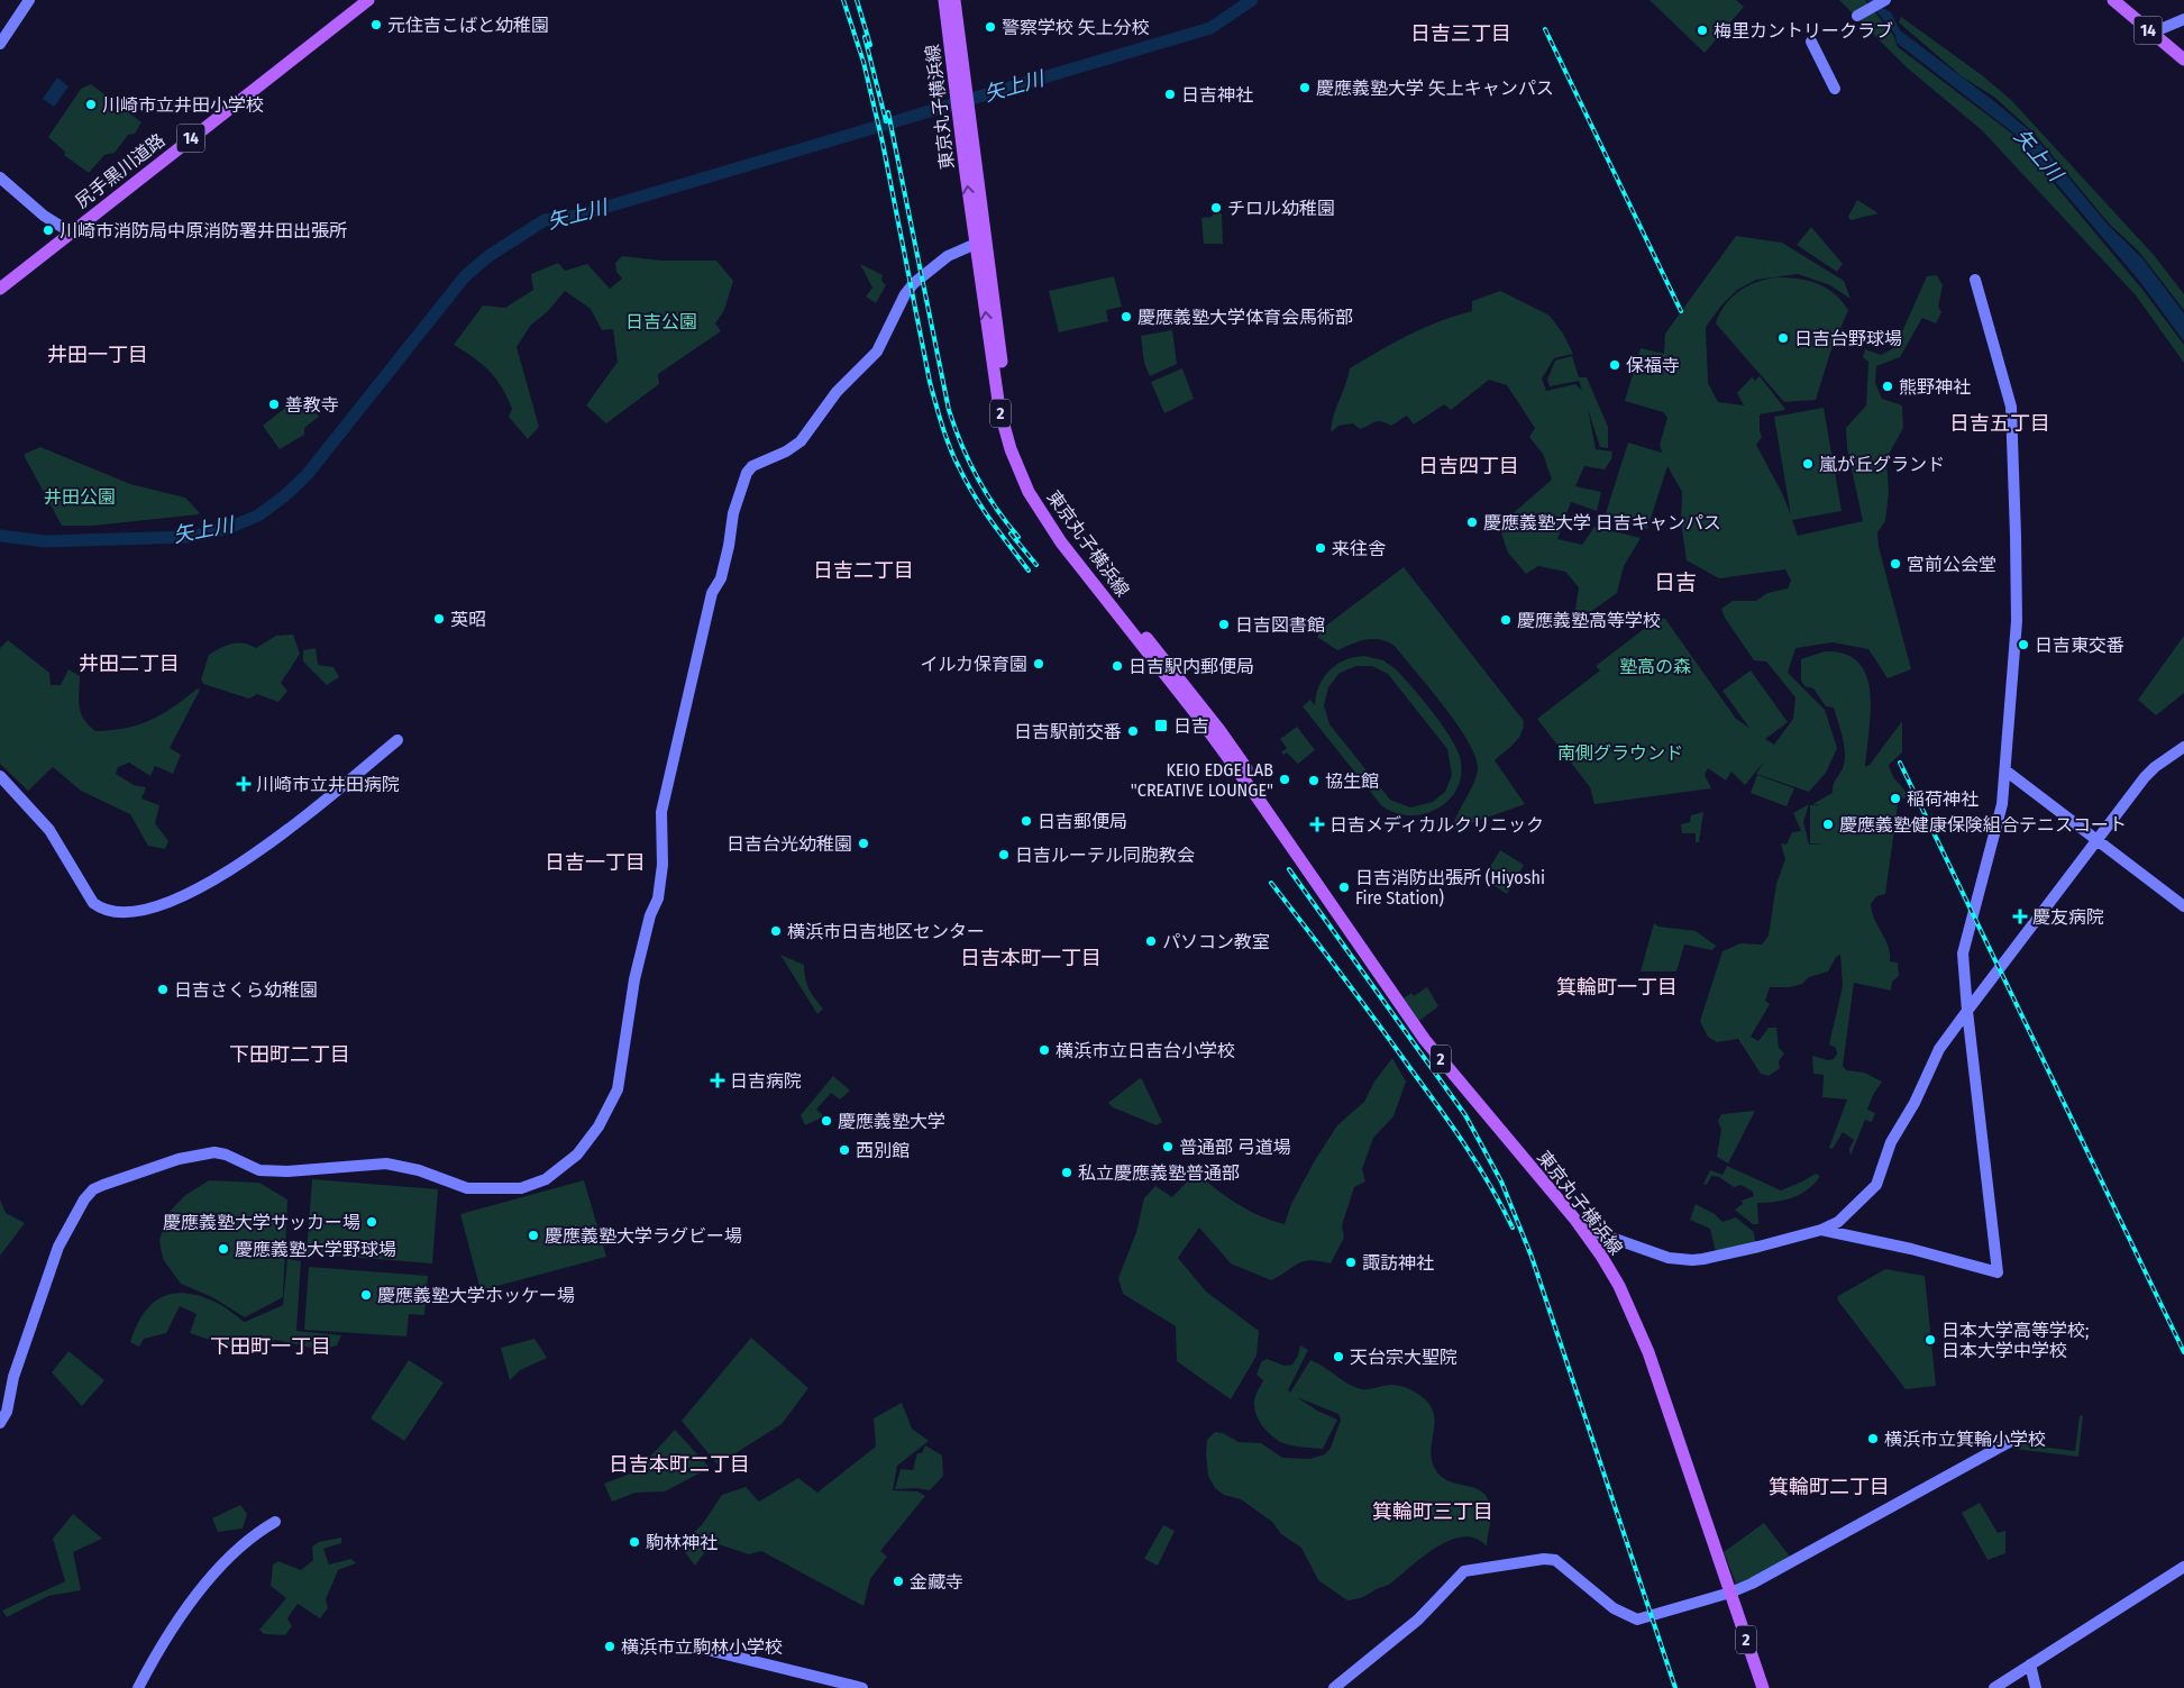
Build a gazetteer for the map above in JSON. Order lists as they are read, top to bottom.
{
  "streets": {
    "main road": [
      "14",
      "東京丸子横浜線",
      "尻手黒川道路",
      "2"
    ]
  },
  "districts": [
    "日吉三丁目",
    "井田一丁目",
    "日吉五丁目",
    "日吉四丁目",
    "日吉二丁目",
    "日吉",
    "井田二丁目",
    "日吉一丁目",
    "日吉本町一丁目",
    "箕輪町一丁目",
    "下田町二丁目",
    "下田町一丁目",
    "日吉本町二丁目",
    "箕輪町二丁目",
    "箕輪町三丁目"
  ],
  "water": ["矢上川"],
  "parks": [
    "日吉公園",
    "井田公園",
    "塾高の森",
    "南側グラウンド"
  ],
  "places": {
    "other": [
      "元住吉こばと幼稚園",
      "警察学校 矢上分校",
      "梅里カントリークラブ",
      "慶應義塾大学 矢上キャンパス",
      "日吉神社",
      "川崎市立井田小学校",
      "チロル幼稚園",
      "川崎市消防局中原消防署井田出張所",
      "慶應義塾大学体育会馬術部",
      "日吉台野球場",
      "保福寺",
      "熊野神社",
      "善教寺",
      "嵐が丘グランド",
      "慶應義塾大学 日吉キャンパス",
      "来往舎",
      "宮前公会堂",
      "英昭",
      "慶應義塾高等学校",
      "日吉図書館",
      "日吉東交番",
      "イルカ保育園",
      "日吉駅内郵便局",
      "日吉駅前交番",
      "KEIO EDGE LAB \"CREATIVE LOUNGE\"",
      "協生館",
      "稲荷神社",
      "日吉郵便局",
      "慶應義塾健康保険組合テニスコート",
      "日吉台光幼稚園",
      "日吉ルーテル同胞教会",
      "日吉消防出張所 (Hiyoshi Fire Station)",
      "横浜市日吉地区センター",
      "パソコン教室",
      "日吉さくら幼稚園",
      "横浜市立日吉台小学校",
      "慶應義塾大学",
      "普通部 弓道場",
      "西別館",
      "私立慶應義塾普通部",
      "慶應義塾大学サッカー場",
      "慶應義塾大学ラグビー場",
      "慶應義塾大学野球場",
      "諏訪神社",
      "慶應義塾大学ホッケー場",
      "日本大学高等学校; 日本大学中学校",
      "天台宗大聖院",
      "横浜市立箕輪小学校",
      "駒林神社",
      "金藏寺",
      "横浜市立駒林小学校"
    ],
    "transit": ["日吉"],
    "health": [
      "川崎市立井田病院",
      "日吉メディカルクリニック",
      "慶友病院",
      "日吉病院"
    ]
  }
}
